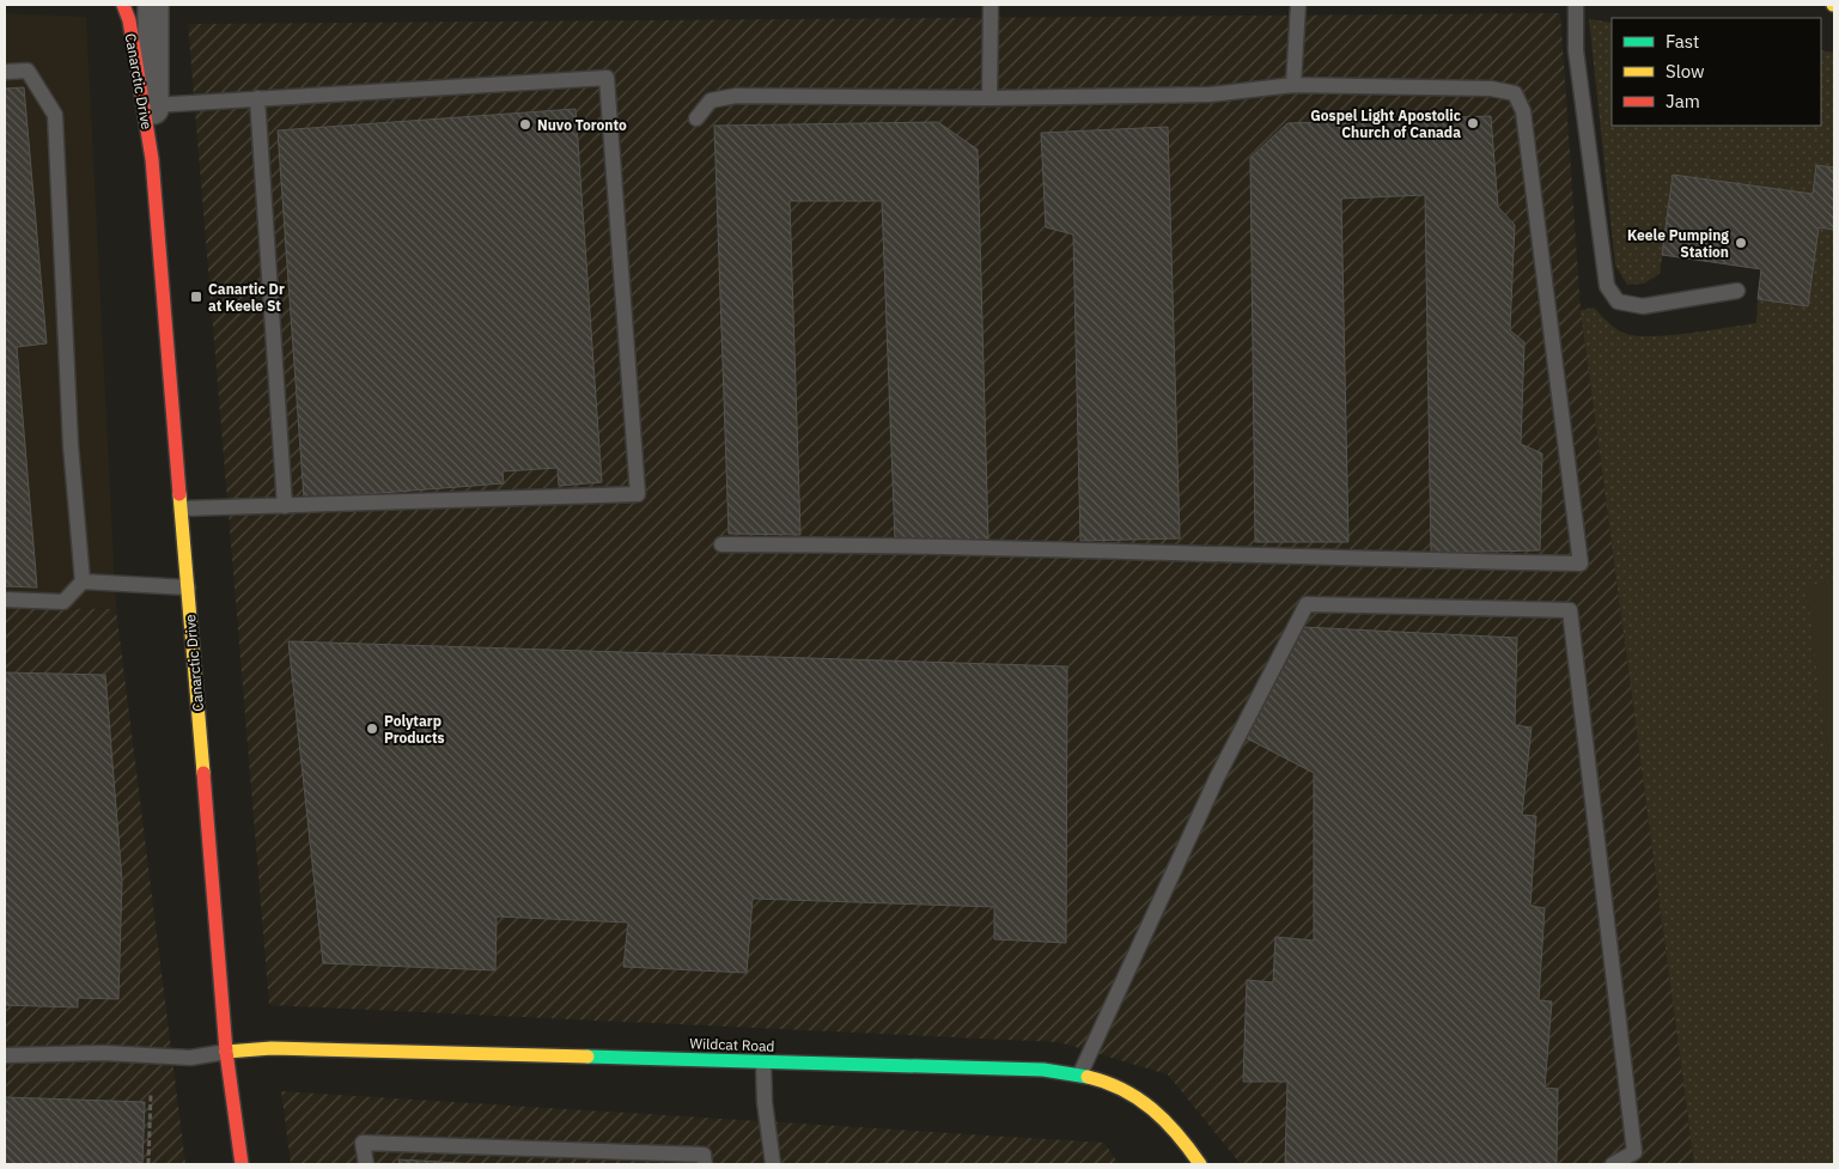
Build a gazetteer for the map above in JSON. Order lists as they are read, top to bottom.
{
  "streets": {
    "street": ["Canarctic Drive", "Wildcat Road"]
  },
  "crossings": [
    ["Canarctic Drive", "Wildcat Road"]
  ],
  "places": {
    "other": [
      "Gospel Light Apostolic Church of Canada",
      "Nuvo Toronto",
      "Keele Pumping Station",
      "Polytarp Products"
    ],
    "transit": ["Canartic Dr at Keele St"]
  },
  "legend": ["Fast", "Slow", "Jam"]
}
